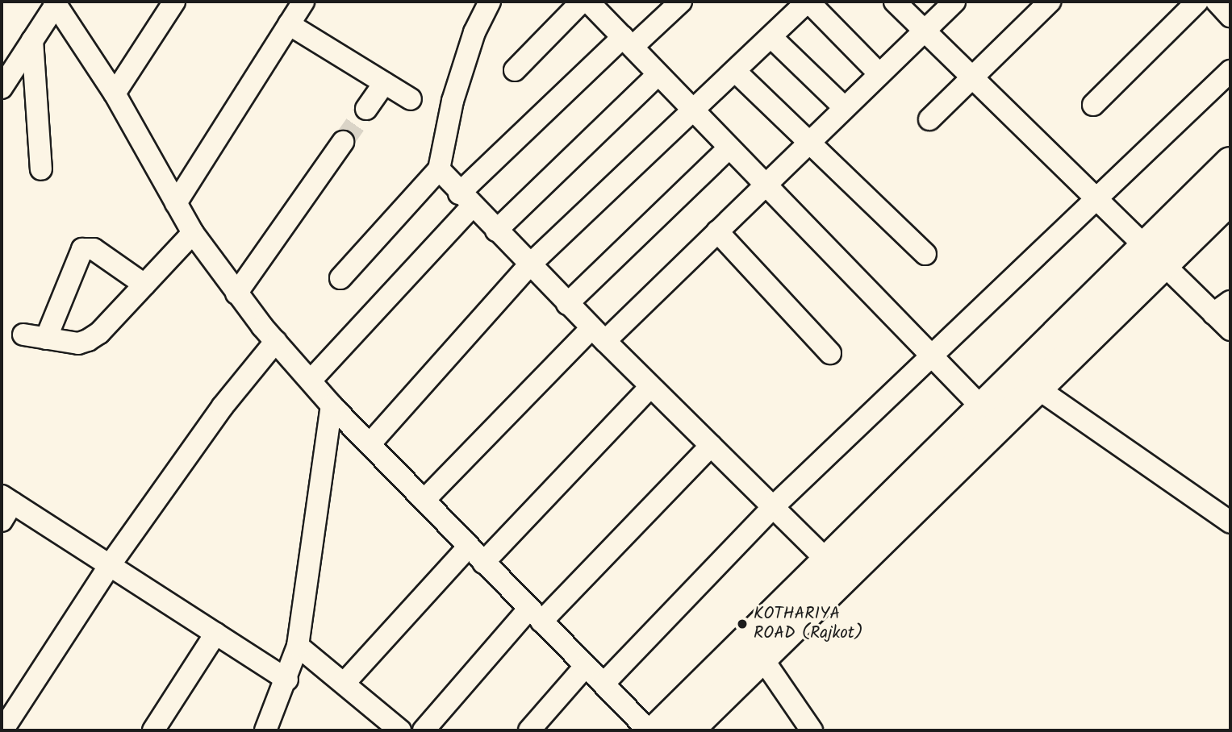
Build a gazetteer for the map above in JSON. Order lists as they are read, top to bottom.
{
  "places": ["KOTHARIYA ROAD (Rajkot)"]
}
